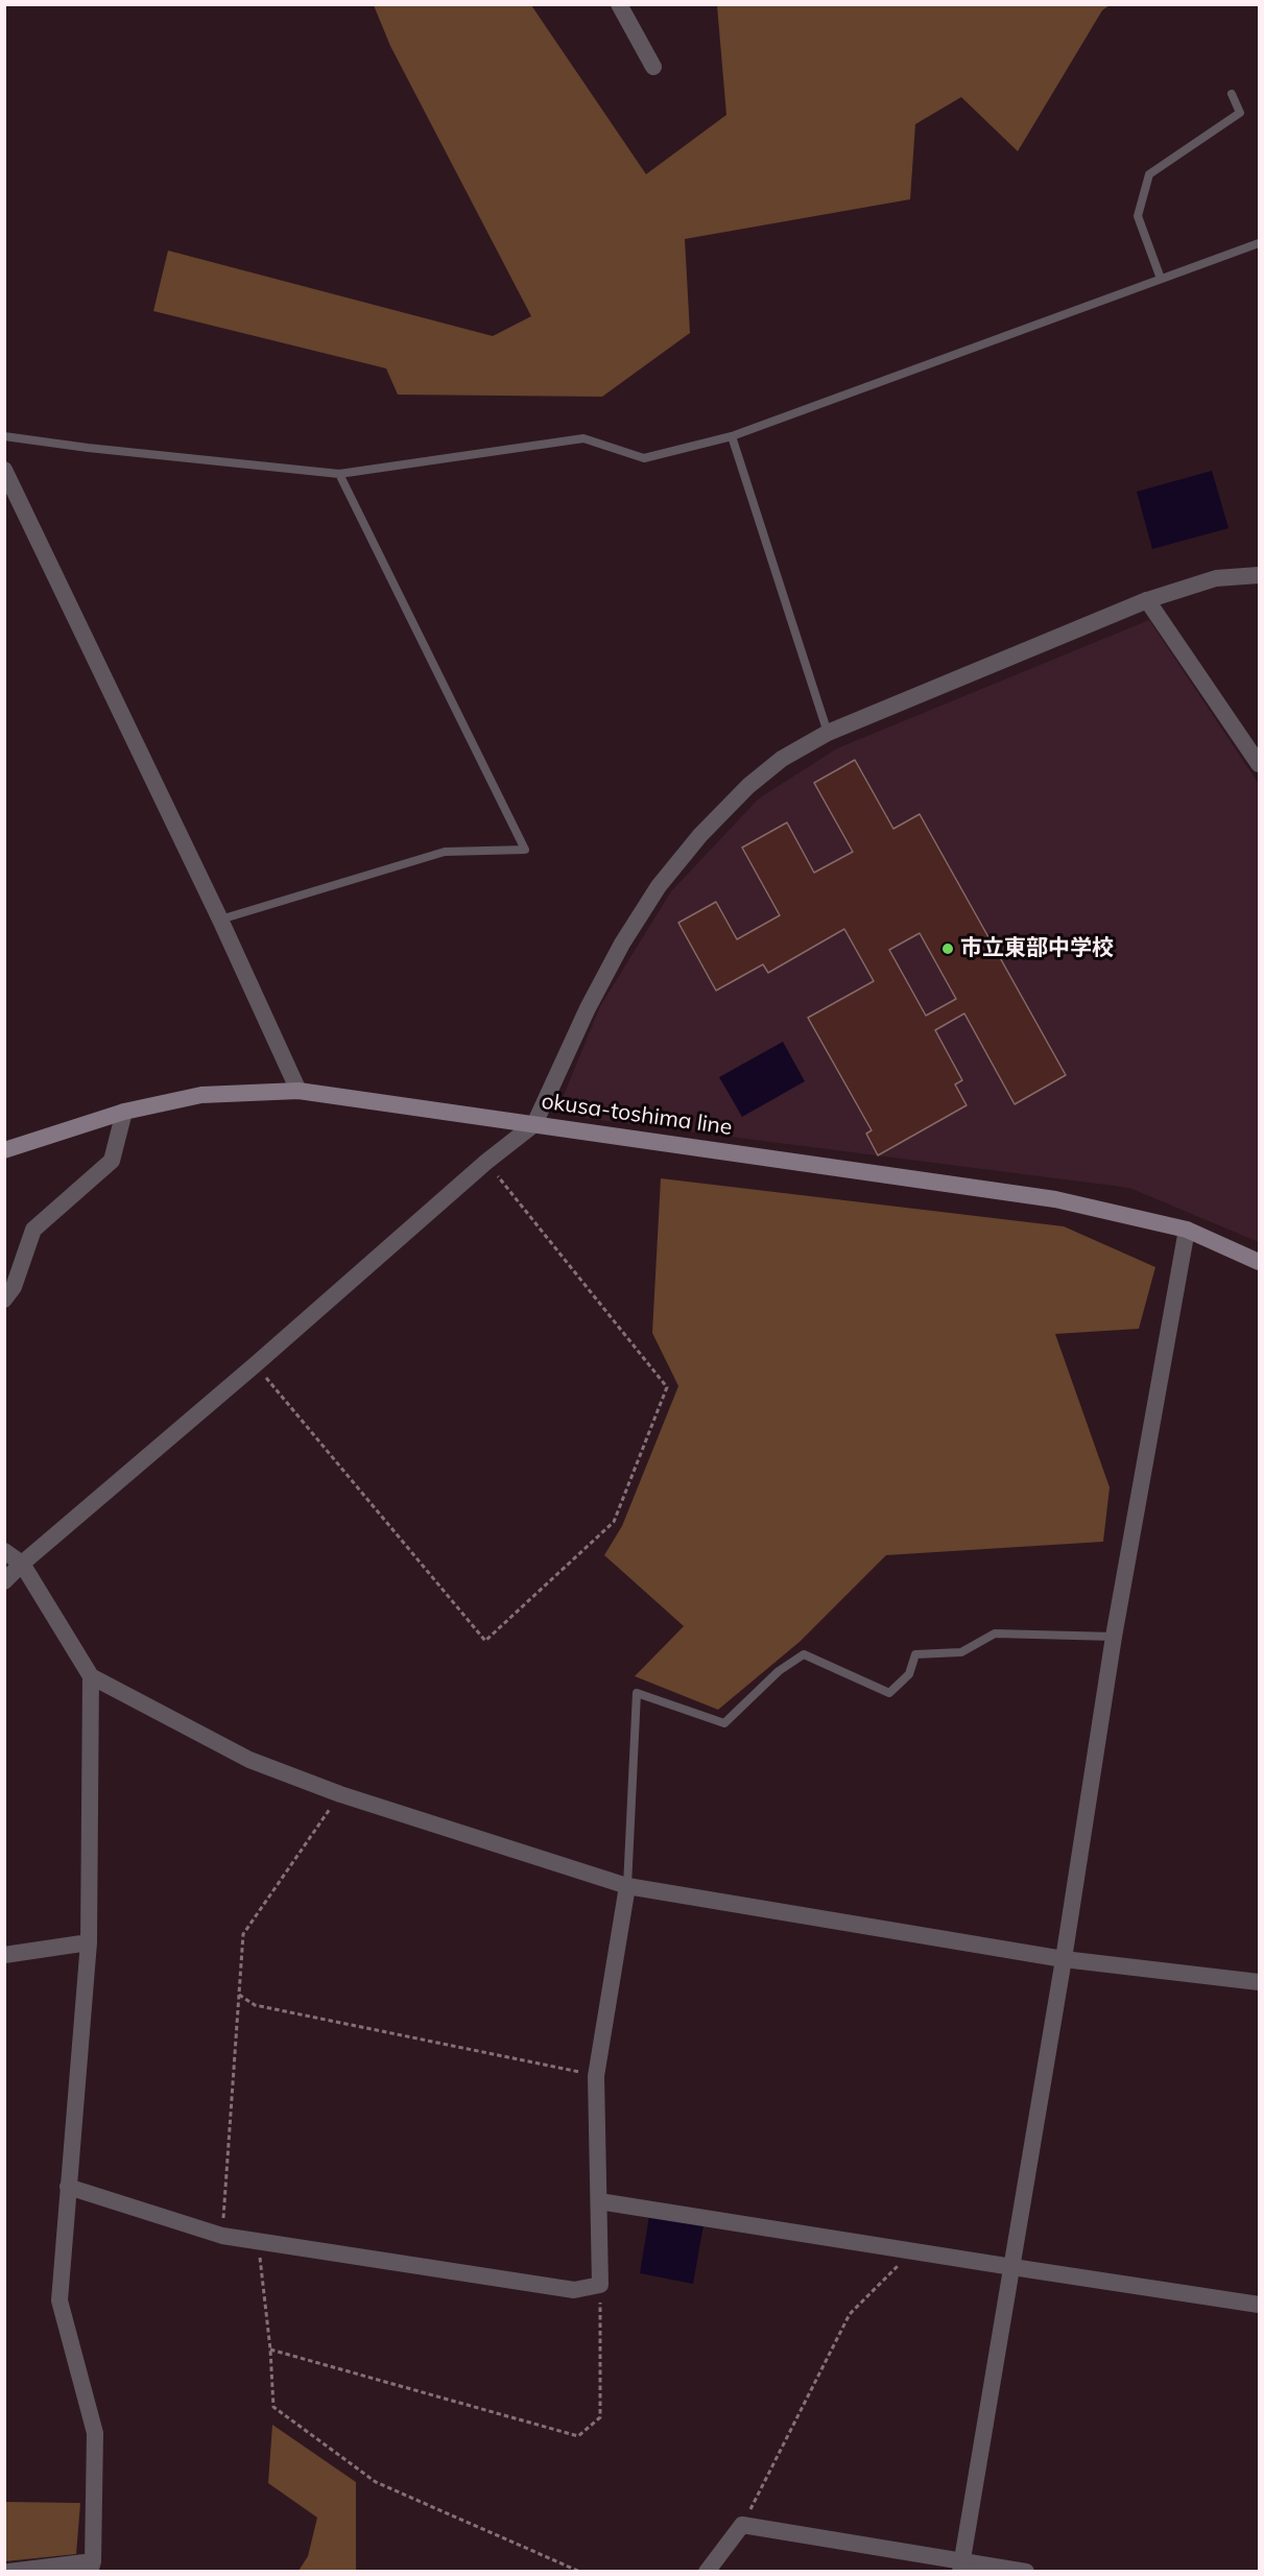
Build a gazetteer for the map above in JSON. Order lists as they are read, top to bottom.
{
  "streets": {
    "main road": ["okusa-toshima line"]
  },
  "places": ["市立東部中学校"]
}
